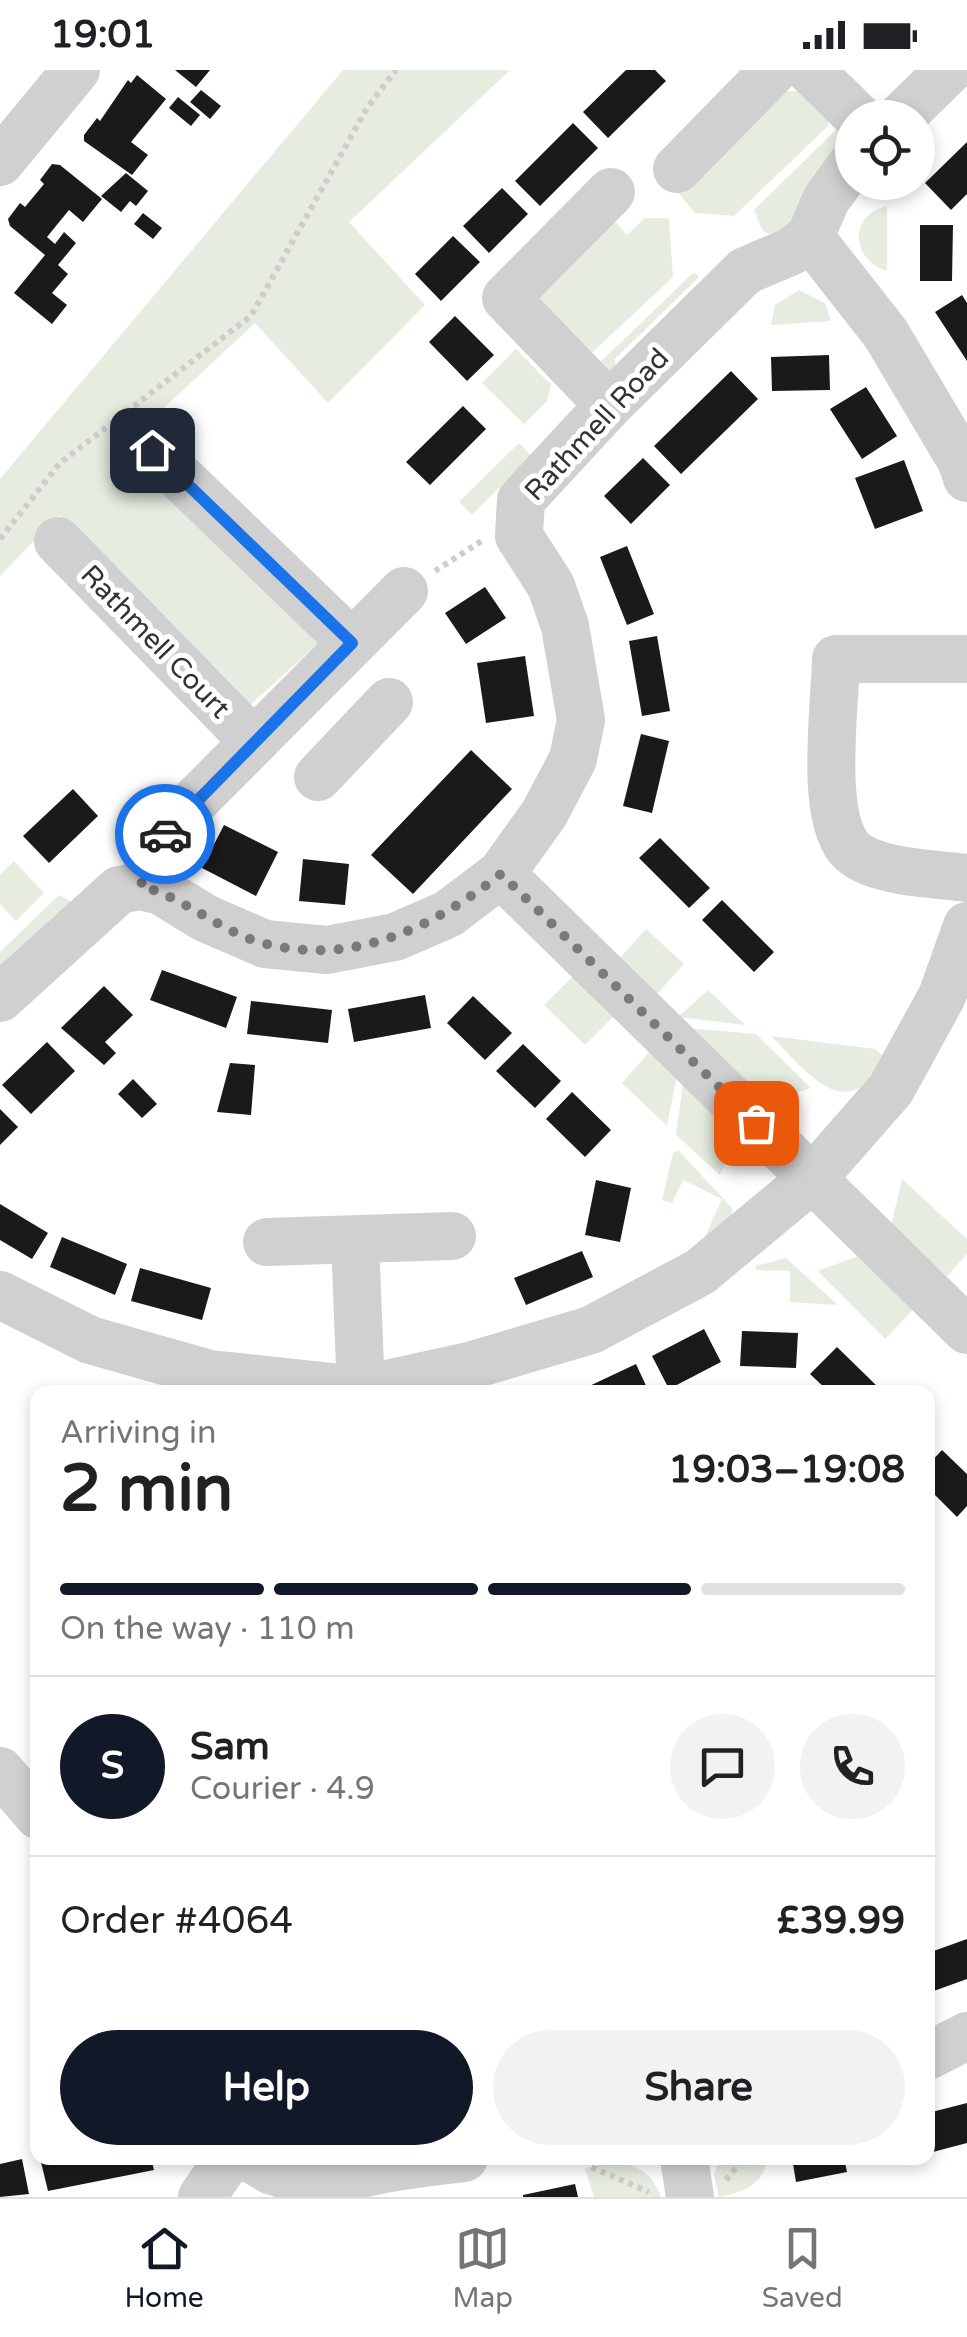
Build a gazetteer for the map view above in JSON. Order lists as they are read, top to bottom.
{
  "streets": {
    "street": ["Rathmell Road", "Rathmell Court"]
  },
  "page": {
    "status": "19:01",
    "heading": ["2 min", "Arriving in", "19:03–19:08"],
    "panel": [
      "Sam",
      "Courier · 4.9",
      "Order #4064",
      "£39.99"
    ],
    "bar": "On the way · 110 m",
    "round": "S",
    "buttons": ["Help", "Share"],
    "tabs": ["Home", "Map", "Saved"]
  }
}
